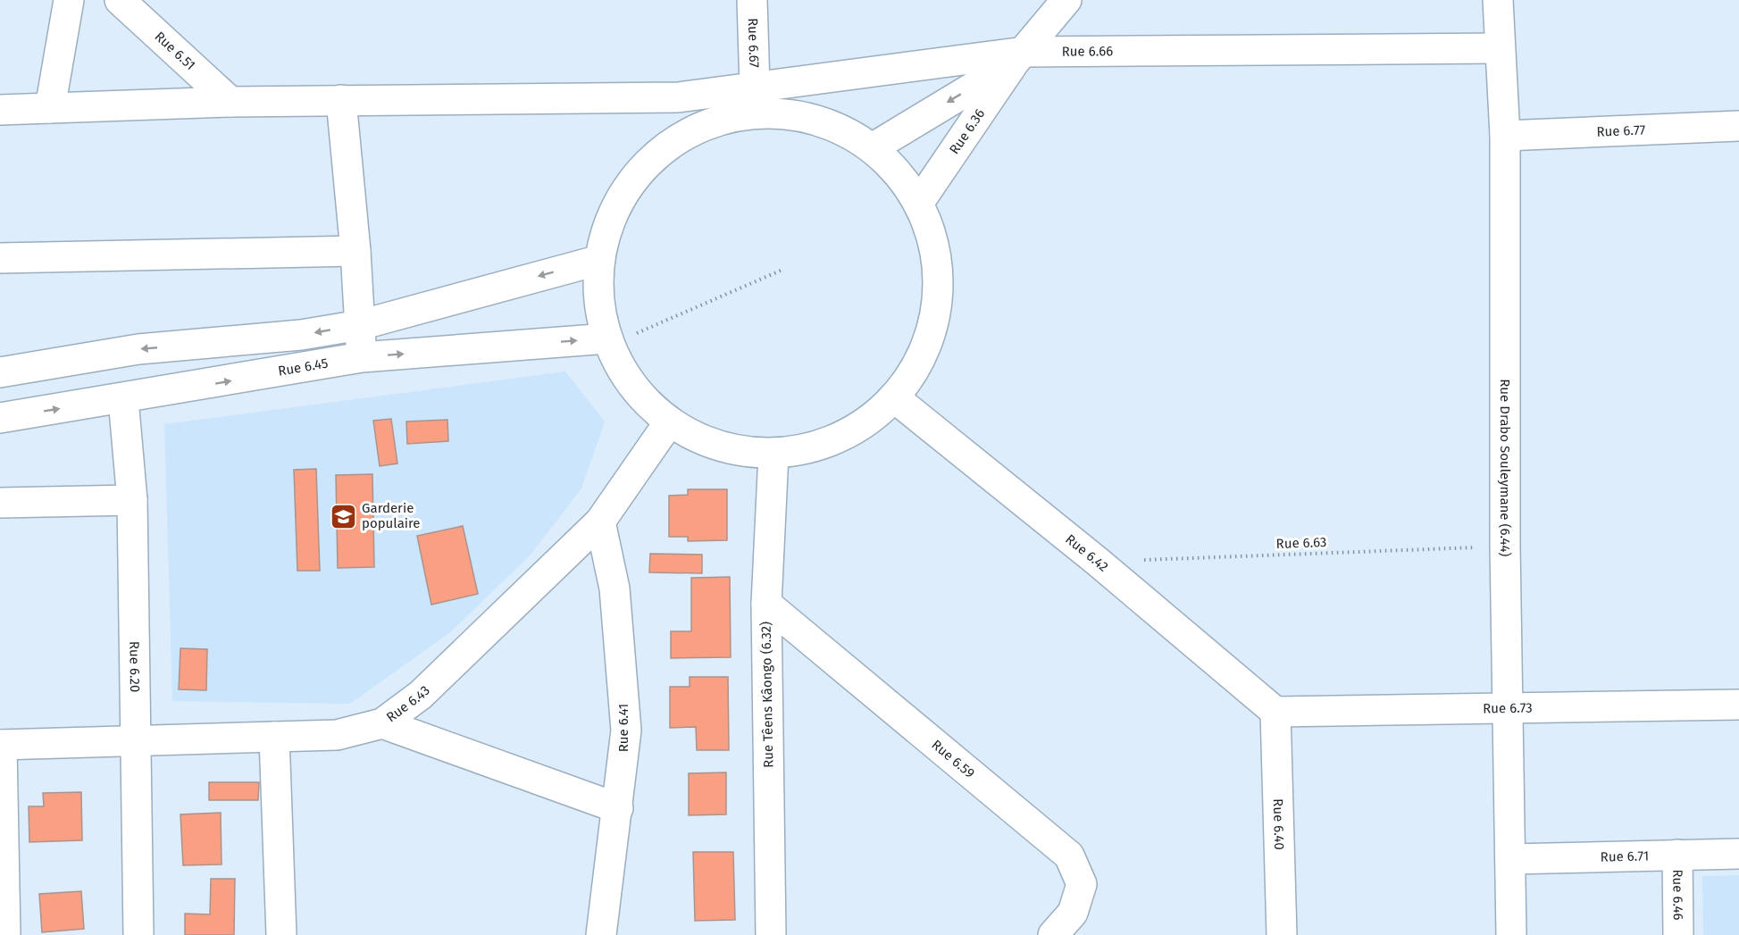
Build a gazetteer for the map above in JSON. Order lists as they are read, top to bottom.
{
  "streets": {
    "street": [
      "Rue 6.67",
      "Rue 6.51",
      "Rue 6.66",
      "Rue 6.36",
      "Rue 6.77",
      "Rue 6.45",
      "Rue Drabo Souleymane (6.44)",
      "Rue 6.42",
      "Rue 6.20",
      "Rue Têens Kâongo (6.32)",
      "Rue 6.43",
      "Rue 6.73",
      "Rue 6.41",
      "Rue 6.59",
      "Rue 6.40",
      "Rue 6.71",
      "Rue 6.46"
    ],
    "path": ["Rue 6.63"]
  },
  "crossings": [
    ["Rue 6.67", "Rue 6.66"],
    ["Rue 6.51", "Rue 6.66"],
    ["Rue 6.66", "Rue 6.36"],
    ["Rue 6.66", "Rue Drabo Souleymane (6.44)"],
    ["Rue 6.77", "Rue Drabo Souleymane (6.44)"],
    ["Rue 6.45", "Rue 6.20"],
    ["Rue Drabo Souleymane (6.44)", "Rue 6.63"],
    ["Rue Drabo Souleymane (6.44)", "Rue 6.73"],
    ["Rue Drabo Souleymane (6.44)", "Rue 6.71"],
    ["Rue 6.63", "Rue 6.42"],
    ["Rue 6.42", "Rue 6.73"],
    ["Rue 6.42", "Rue 6.40"],
    ["Rue 6.20", "Rue 6.43"],
    ["Rue Têens Kâongo (6.32)", "Rue 6.59"],
    ["Rue 6.43", "Rue 6.41"],
    ["Rue 6.73", "Rue 6.40"],
    ["Rue 6.71", "Rue 6.46"]
  ],
  "places": {
    "school or university": ["Garderie populaire"]
  }
}
